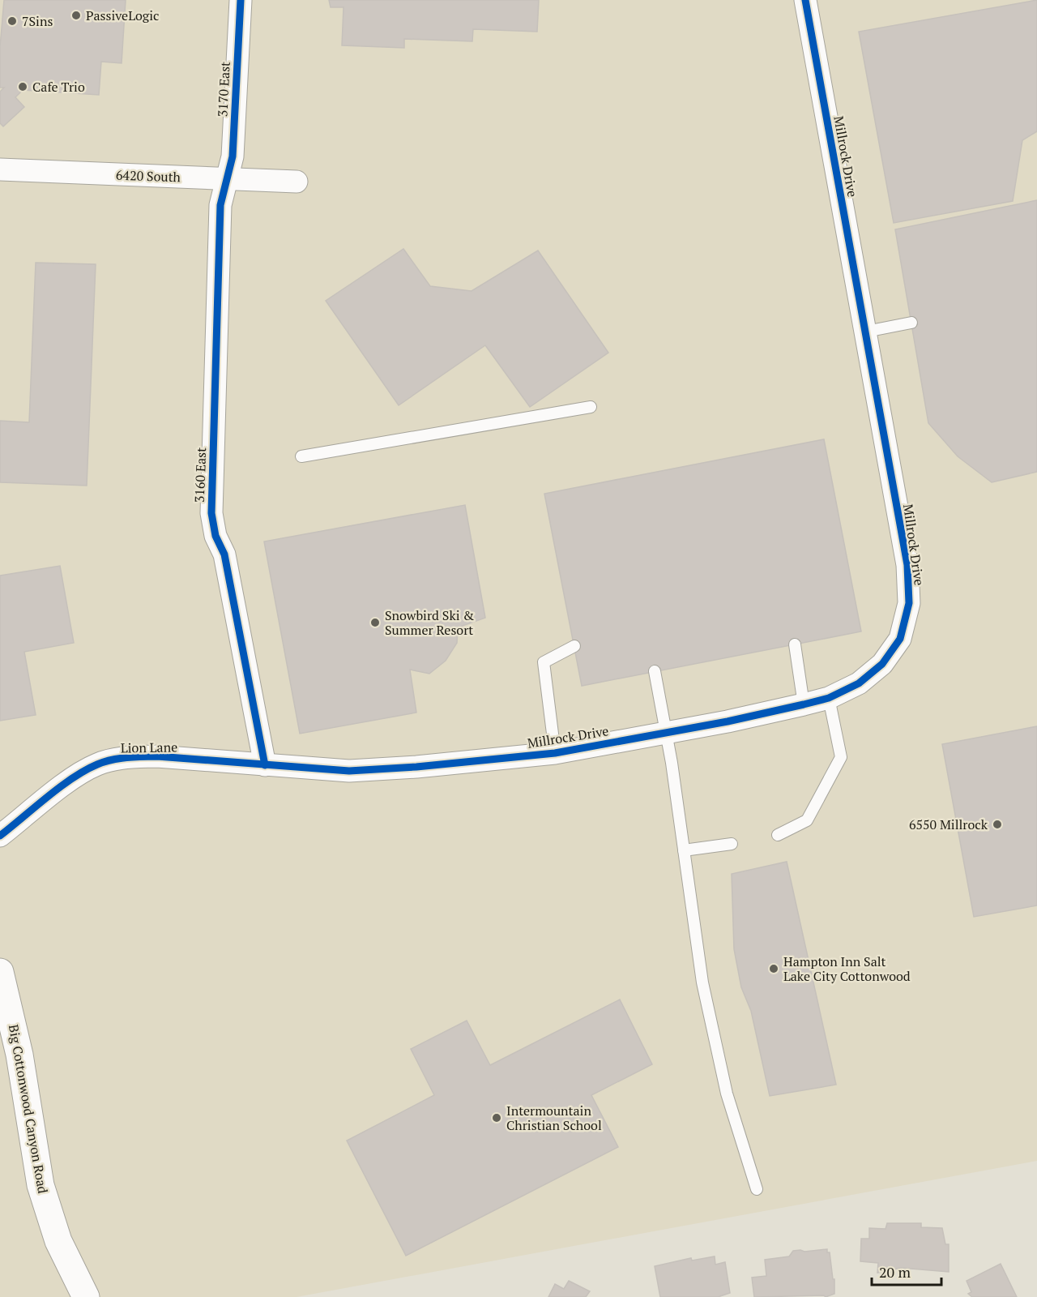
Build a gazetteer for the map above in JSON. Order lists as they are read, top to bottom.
{
  "streets": {
    "street": [
      "3170 East",
      "Millrock Drive",
      "6420 South",
      "3160 East",
      "Lion Lane",
      "Big Cottonwood Canyon Road"
    ]
  },
  "crossings": [
    ["3170 East", "6420 South"],
    ["3170 East", "3160 East"],
    ["Millrock Drive", "3160 East"],
    ["Millrock Drive", "Lion Lane"],
    ["6420 South", "3160 East"],
    ["3160 East", "Lion Lane"]
  ],
  "places": [
    "PassiveLogic",
    "7Sins",
    "Cafe Trio",
    "Snowbird Ski & Summer Resort",
    "6550 Millrock",
    "Hampton Inn Salt Lake City Cottonwood",
    "Intermountain Christian School"
  ],
  "scale_bar": "20 m"
}
